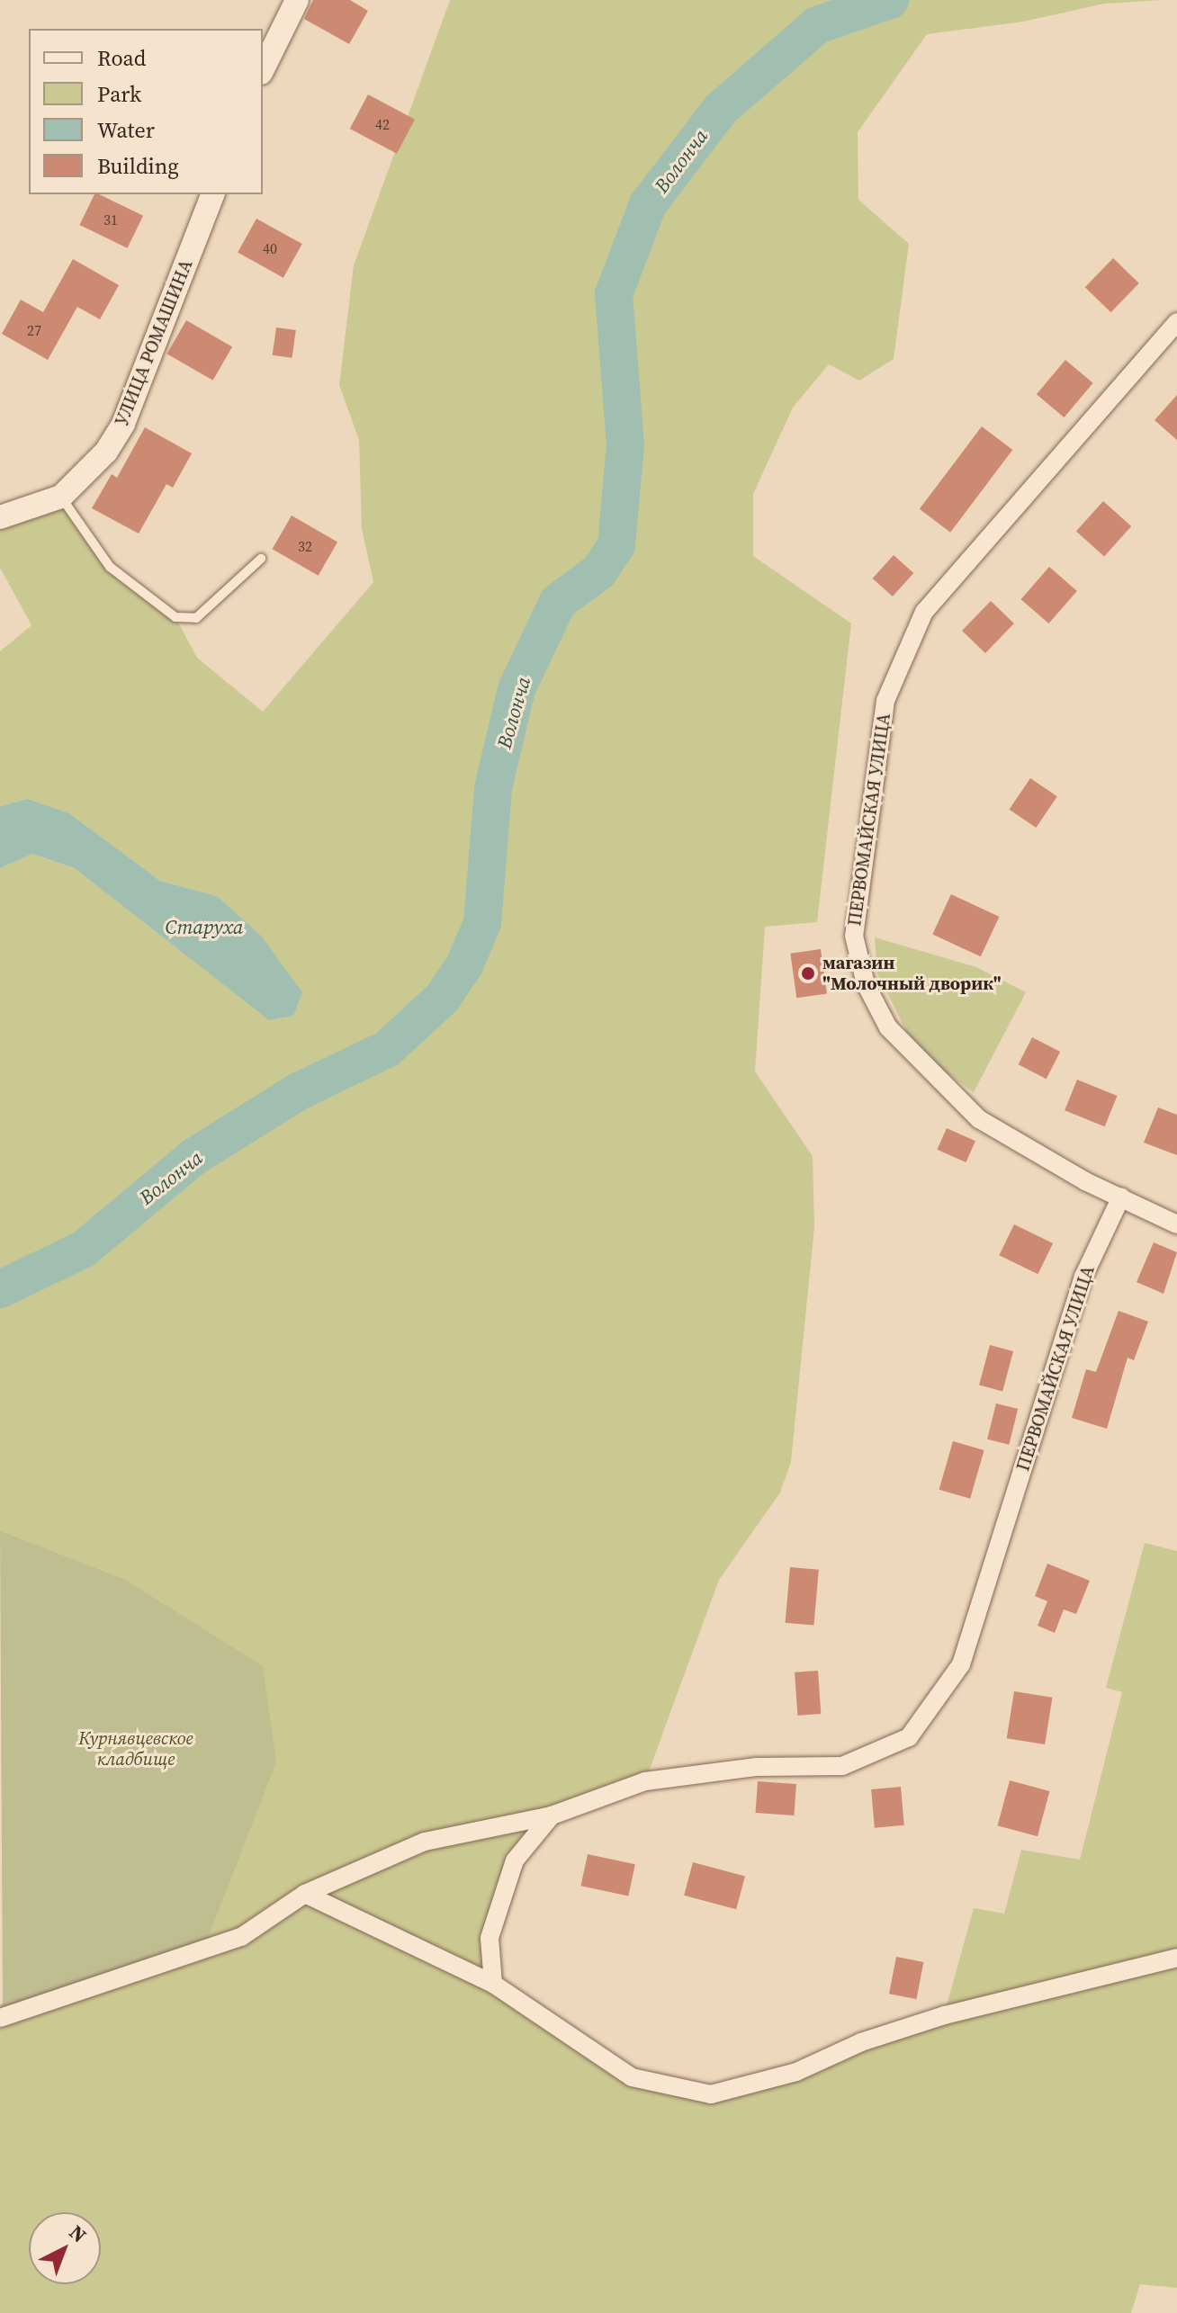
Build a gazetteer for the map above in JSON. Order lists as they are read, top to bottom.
{
  "streets": {
    "street": ["УЛИЦА РОМАШИНА", "ПЕРВОМАЙСКАЯ УЛИЦА"]
  },
  "water": ["Волонча", "Старуха"],
  "parks": ["Курнявцевское кладбище"],
  "places": ["магазин \"Молочный дворик\""],
  "house_numbers": [
    "42",
    "31",
    "40",
    "27",
    "32"
  ],
  "legend": [
    "Road",
    "Park",
    "Water",
    "Building"
  ],
  "north": "top right"
}
